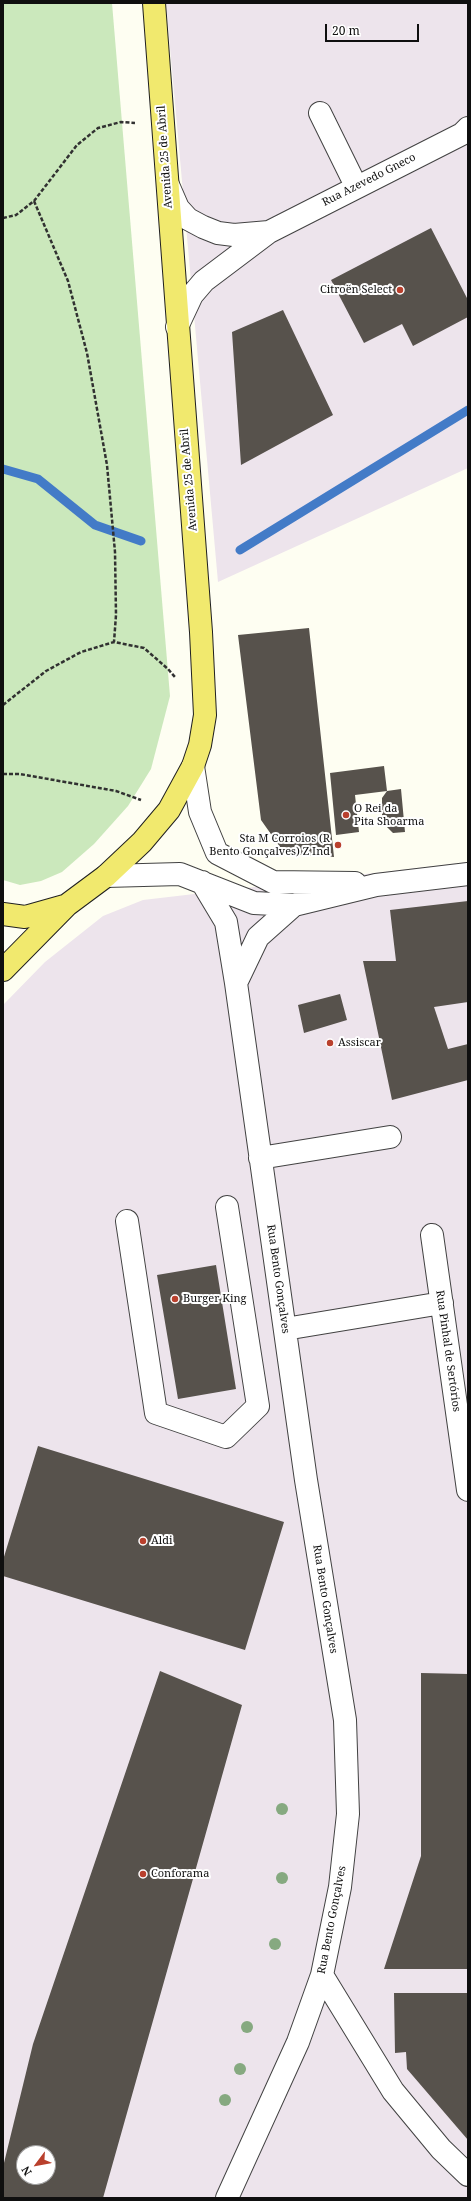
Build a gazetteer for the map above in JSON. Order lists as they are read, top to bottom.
{
  "streets": {
    "main road": ["Avenida 25 de Abril"],
    "street": ["Rua Azevedo Gneco", "Rua Bento Gonçalves", "Rua Pinhal de Sertórios"]
  },
  "crossings": [
    ["Avenida 25 de Abril", "Rua Azevedo Gneco"]
  ],
  "places": [
    "Citroën Select",
    "O Rei da Pita Shoarma",
    "Sta M Corroios (R Bento Gonçalves) Z Ind",
    "Assiscar",
    "Burger King",
    "Aldi",
    "Conforama"
  ],
  "scale_bar": "20 m",
  "north": "bottom left"
}
